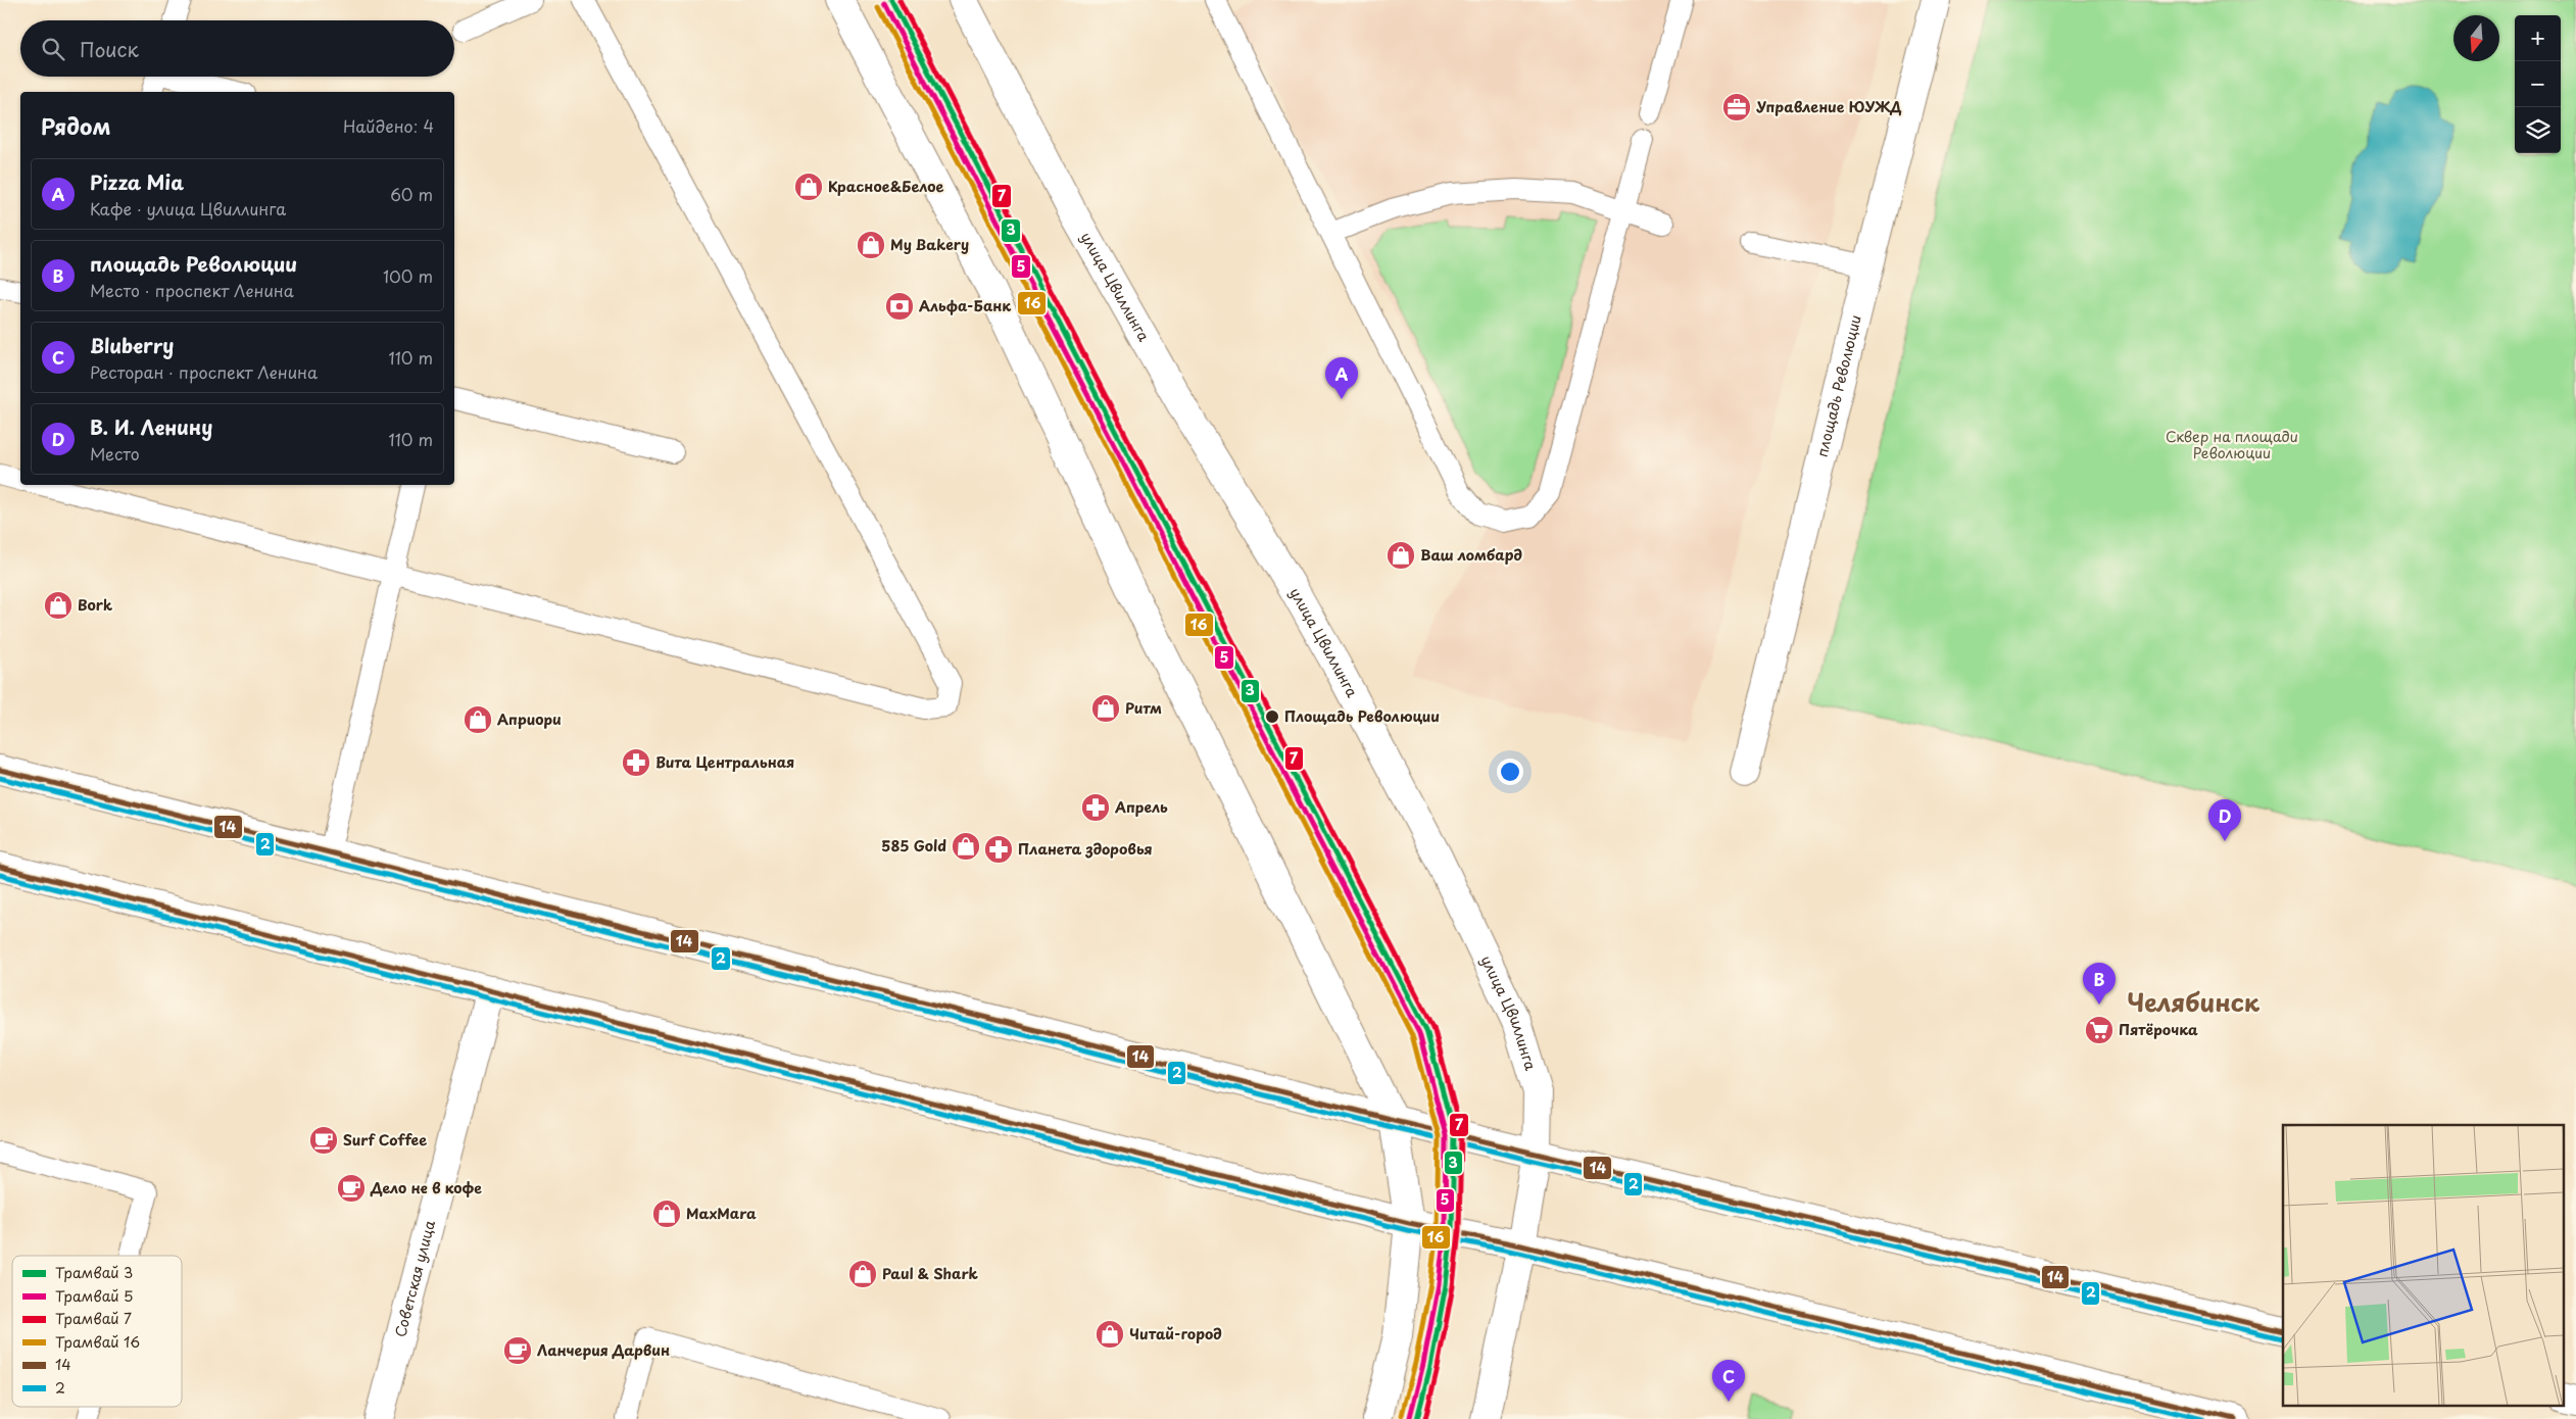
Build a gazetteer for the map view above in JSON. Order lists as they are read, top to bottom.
{
  "streets": {
    "main road": ["улица Цвиллинга", "площадь Революции", "Советская улица"]
  },
  "districts": ["Челябинск"],
  "parks": ["Сквер на площади Революции"],
  "places": {
    "office": ["Управление ЮУЖД"],
    "shop": [
      "Красное&Белое",
      "My Bakery",
      "Ваш ломбард",
      "Bork",
      "Ритм",
      "Априори",
      "585 Gold",
      "MaxMara",
      "Paul & Shark",
      "Читай-город"
    ],
    "bank": ["Альфа-Банк"],
    "other": ["Площадь Революции"],
    "pharmacy": ["Вита Центральная", "Апрель", "Планета здоровья"],
    "supermarket": ["Пятёрочка"],
    "cafe": ["Surf Coffee", "Дело не в кофе", "Ланчерия Дарвин"]
  },
  "lines": [
    "tram line 3",
    "tram line 7",
    "tram line 5",
    "tram line 16",
    "transit line 14",
    "transit line 2"
  ],
  "legend": [
    "Трамвай 3",
    "Трамвай 5",
    "Трамвай 7",
    "Трамвай 16",
    "14",
    "2"
  ],
  "north": "bottom",
  "page": {
    "map_buttons": ["+", "−"],
    "search": "Поиск",
    "heading": ["Рядом", "Найдено: 4"],
    "list": [
      {
        "mark": "A",
        "name": "Pizza Mia",
        "note": "Кафе · улица Цвиллинга",
        "value": "60 m"
      },
      {
        "mark": "B",
        "name": "площадь Революции",
        "note": "Место · проспект Ленина",
        "value": "100 m"
      },
      {
        "mark": "C",
        "name": "Bluberry",
        "note": "Ресторан · проспект Ленина",
        "value": "110 m"
      },
      {
        "mark": "D",
        "name": "В. И. Ленину",
        "note": "Место",
        "value": "110 m"
      }
    ],
    "pins": [
      "A",
      "D",
      "B",
      "C"
    ]
  }
}
